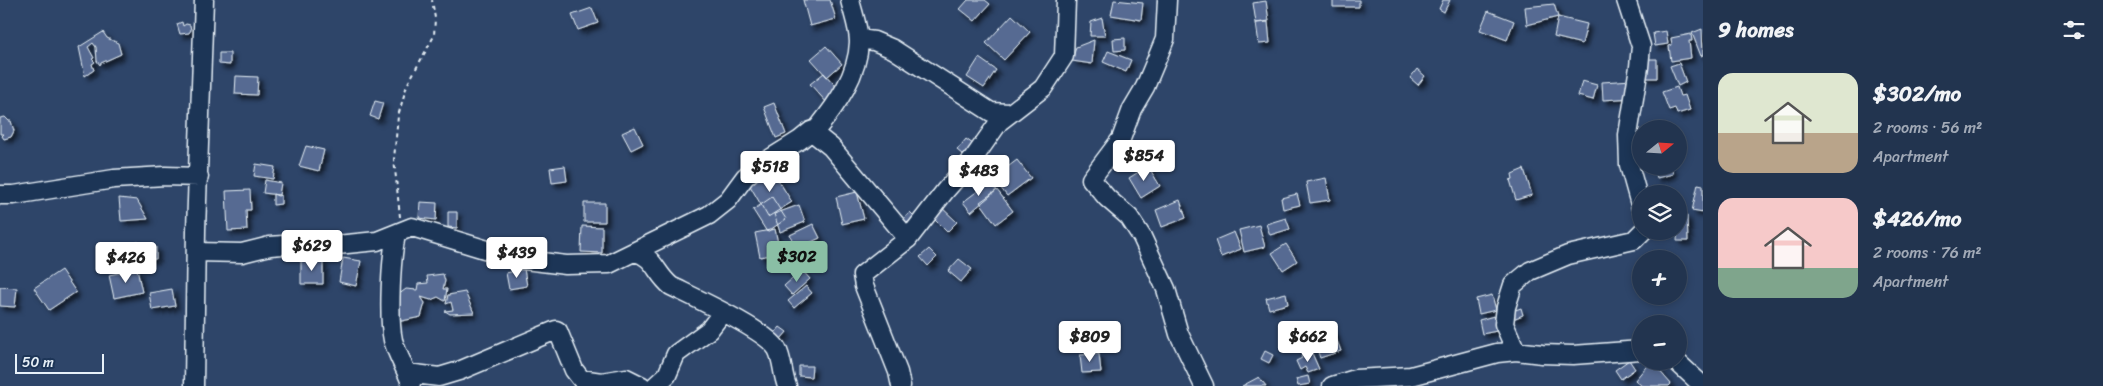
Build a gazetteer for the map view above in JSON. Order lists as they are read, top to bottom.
{
  "scale_bar": "50 m",
  "north": "right",
  "page": {
    "heading": "9 homes",
    "list": [
      {
        "name": "$302/mo",
        "note": "2 rooms · 56 m² · Apartment"
      },
      {
        "name": "$426/mo",
        "note": "2 rooms · 76 m² · Apartment"
      }
    ],
    "map_buttons": ["+", "−"],
    "price": [
      "$854",
      "$518",
      "$483",
      "$629",
      "$439",
      "$302",
      "$426",
      "$809",
      "$662"
    ],
    "scale": "50 m"
  }
}
